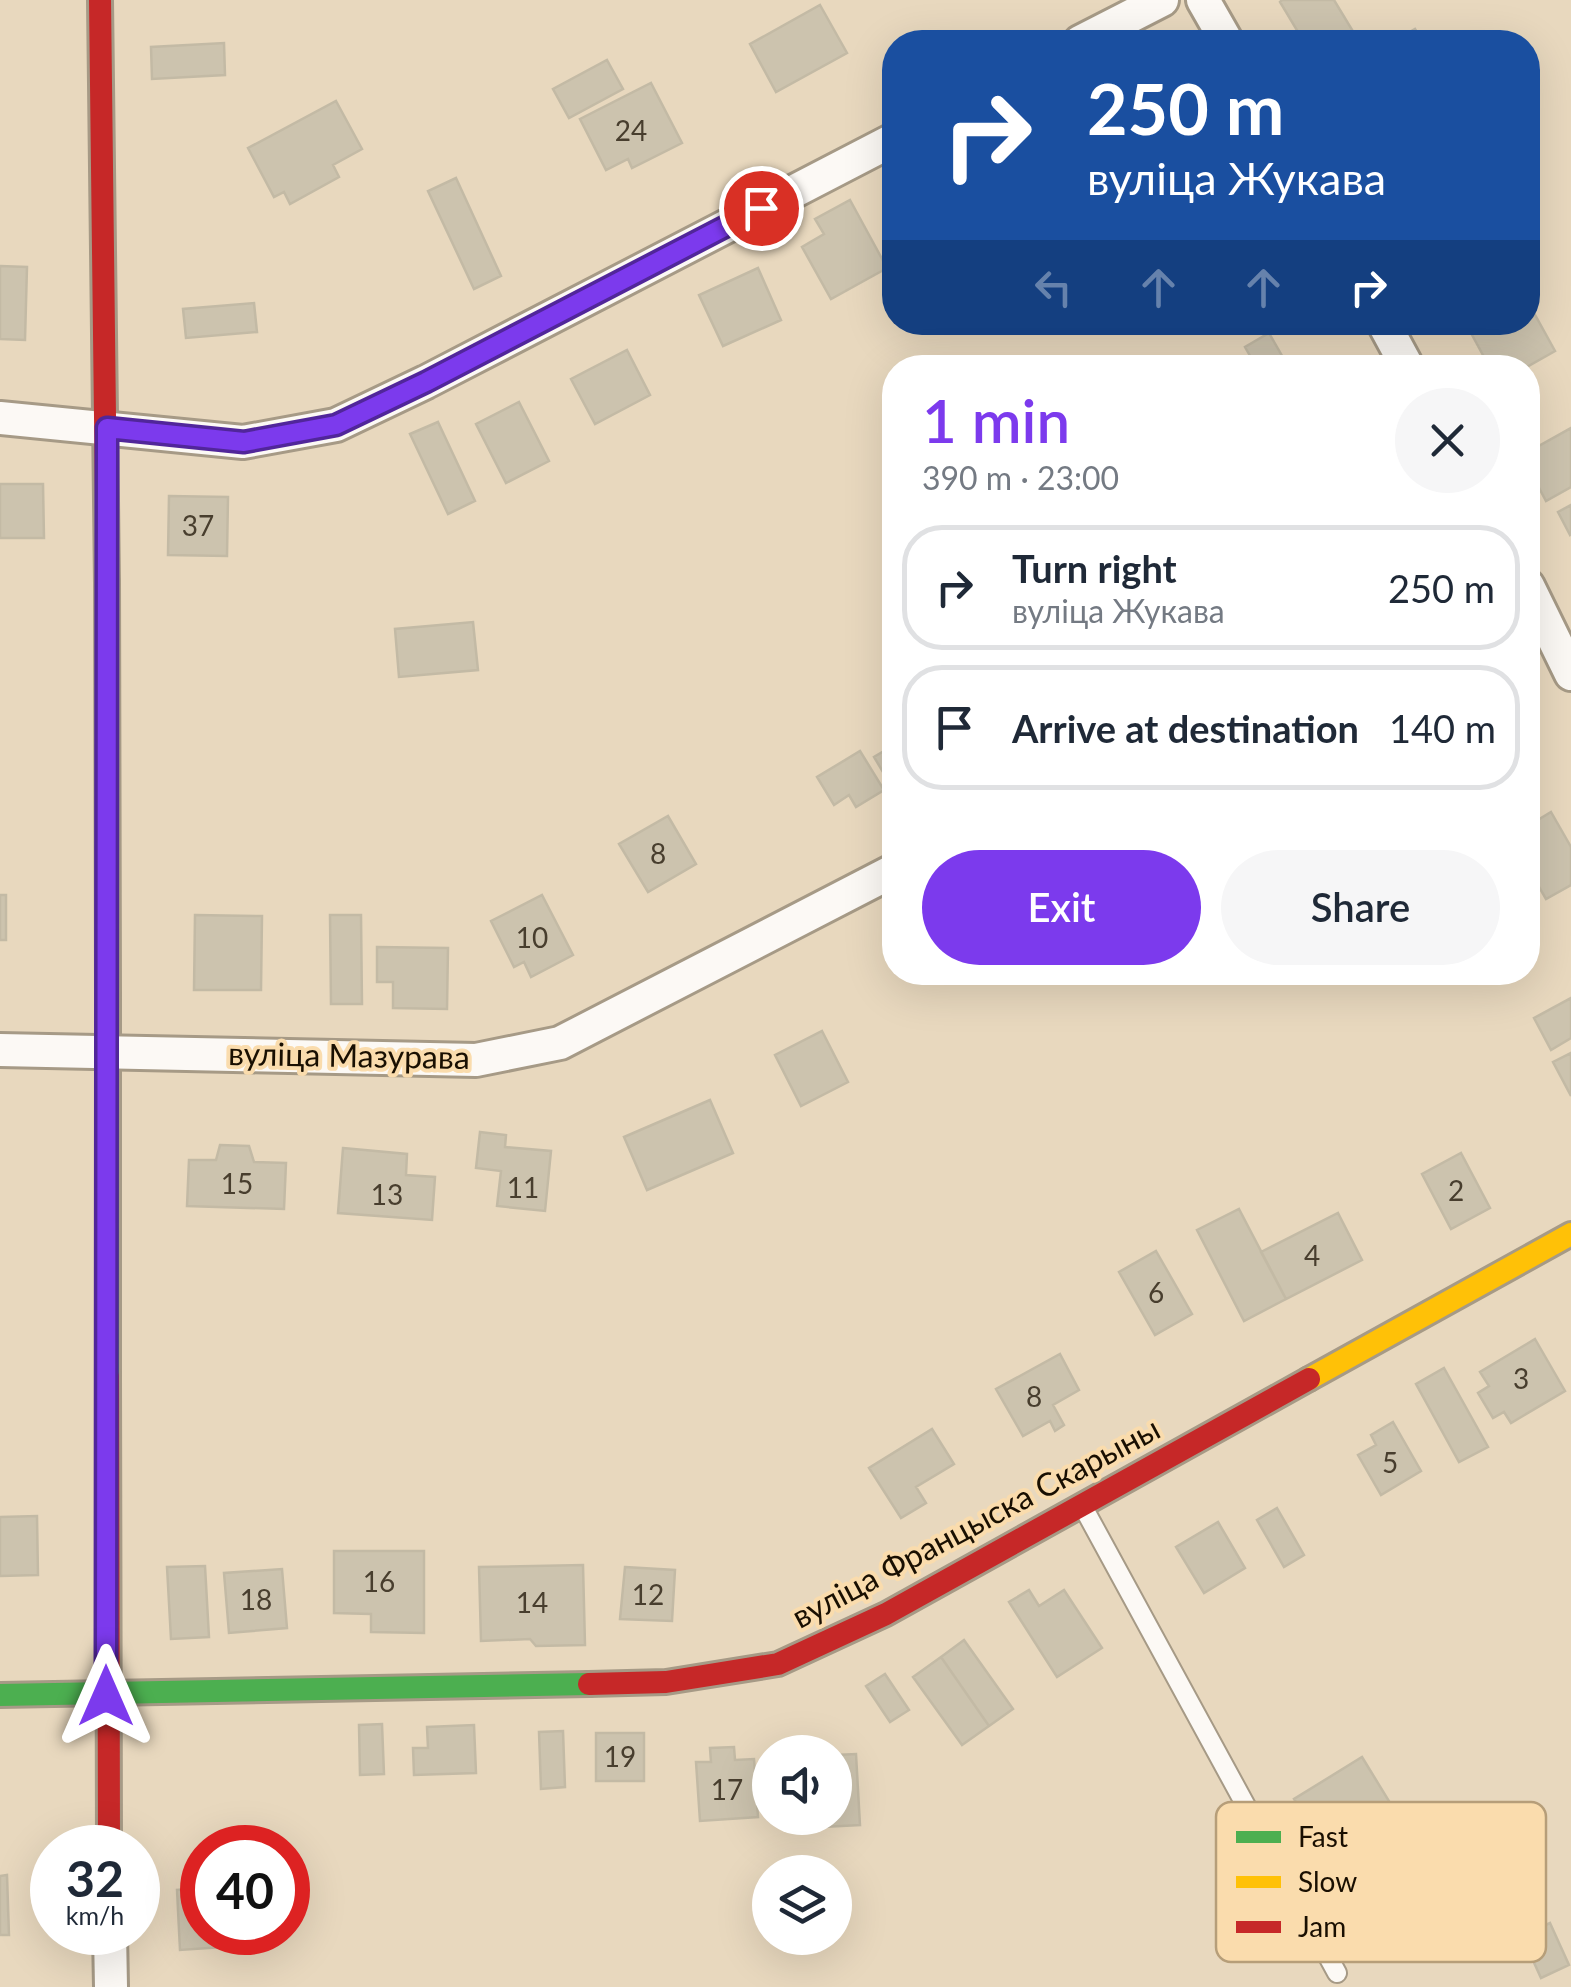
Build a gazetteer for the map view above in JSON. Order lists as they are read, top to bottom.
{
  "streets": {
    "street": ["вуліца Мазурава", "вуліца Францыска Скарыны"]
  },
  "house_numbers": [
    "24",
    "37",
    "8",
    "10",
    "15",
    "11",
    "2",
    "13",
    "4",
    "6",
    "3",
    "8",
    "5",
    "16",
    "12",
    "18",
    "14",
    "19",
    "17"
  ],
  "legend": ["Fast", "Slow", "Jam"],
  "page": {
    "turn": ["250 m", "вуліца Жукава"],
    "heading": ["1 min", "390 m · 23:00"],
    "list": [
      {
        "name": "Turn right",
        "note": "вуліца Жукава",
        "value": "250 m"
      },
      {
        "name": "Arrive at destination",
        "value": "140 m"
      }
    ],
    "buttons": ["Exit", "Share"],
    "speed": "32 km/h",
    "limit": "40"
  }
}
